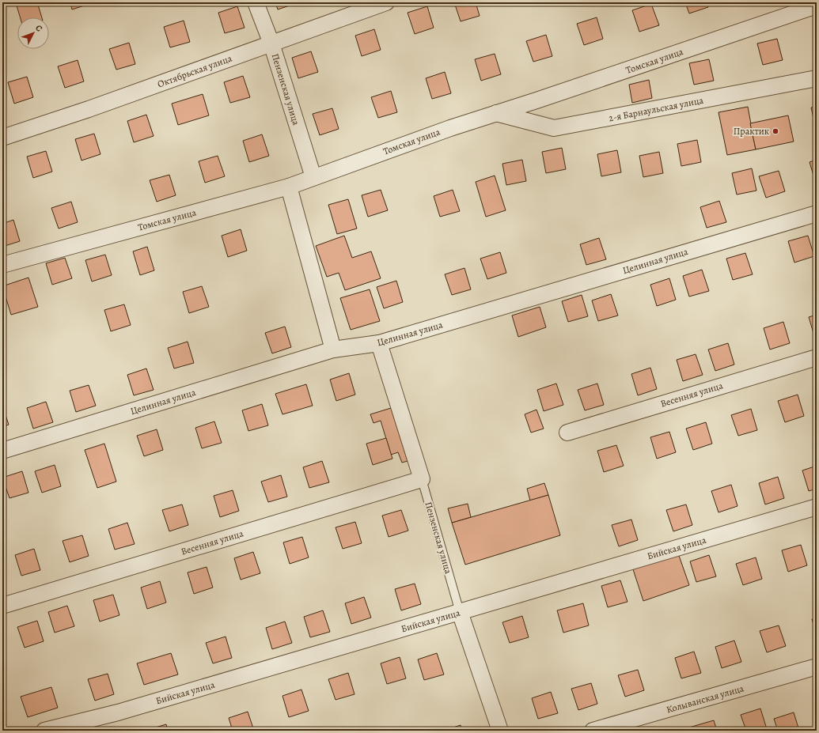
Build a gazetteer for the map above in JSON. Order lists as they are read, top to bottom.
{
  "streets": {
    "street": [
      "Томская улица",
      "Октябрьская улица",
      "Пензенская улица",
      "2-я Барнаульская улица",
      "Целинная улица",
      "Весенняя улица",
      "Бийская улица",
      "Колыванская улица"
    ]
  },
  "crossings": [
    ["Томская улица", "Пензенская улица"],
    ["Томская улица", "2-я Барнаульская улица"],
    ["Октябрьская улица", "Пензенская улица"],
    ["Пензенская улица", "Целинная улица"],
    ["Пензенская улица", "Весенняя улица"],
    ["Пензенская улица", "Бийская улица"]
  ],
  "places": ["Практик"],
  "north": "top right"
}
